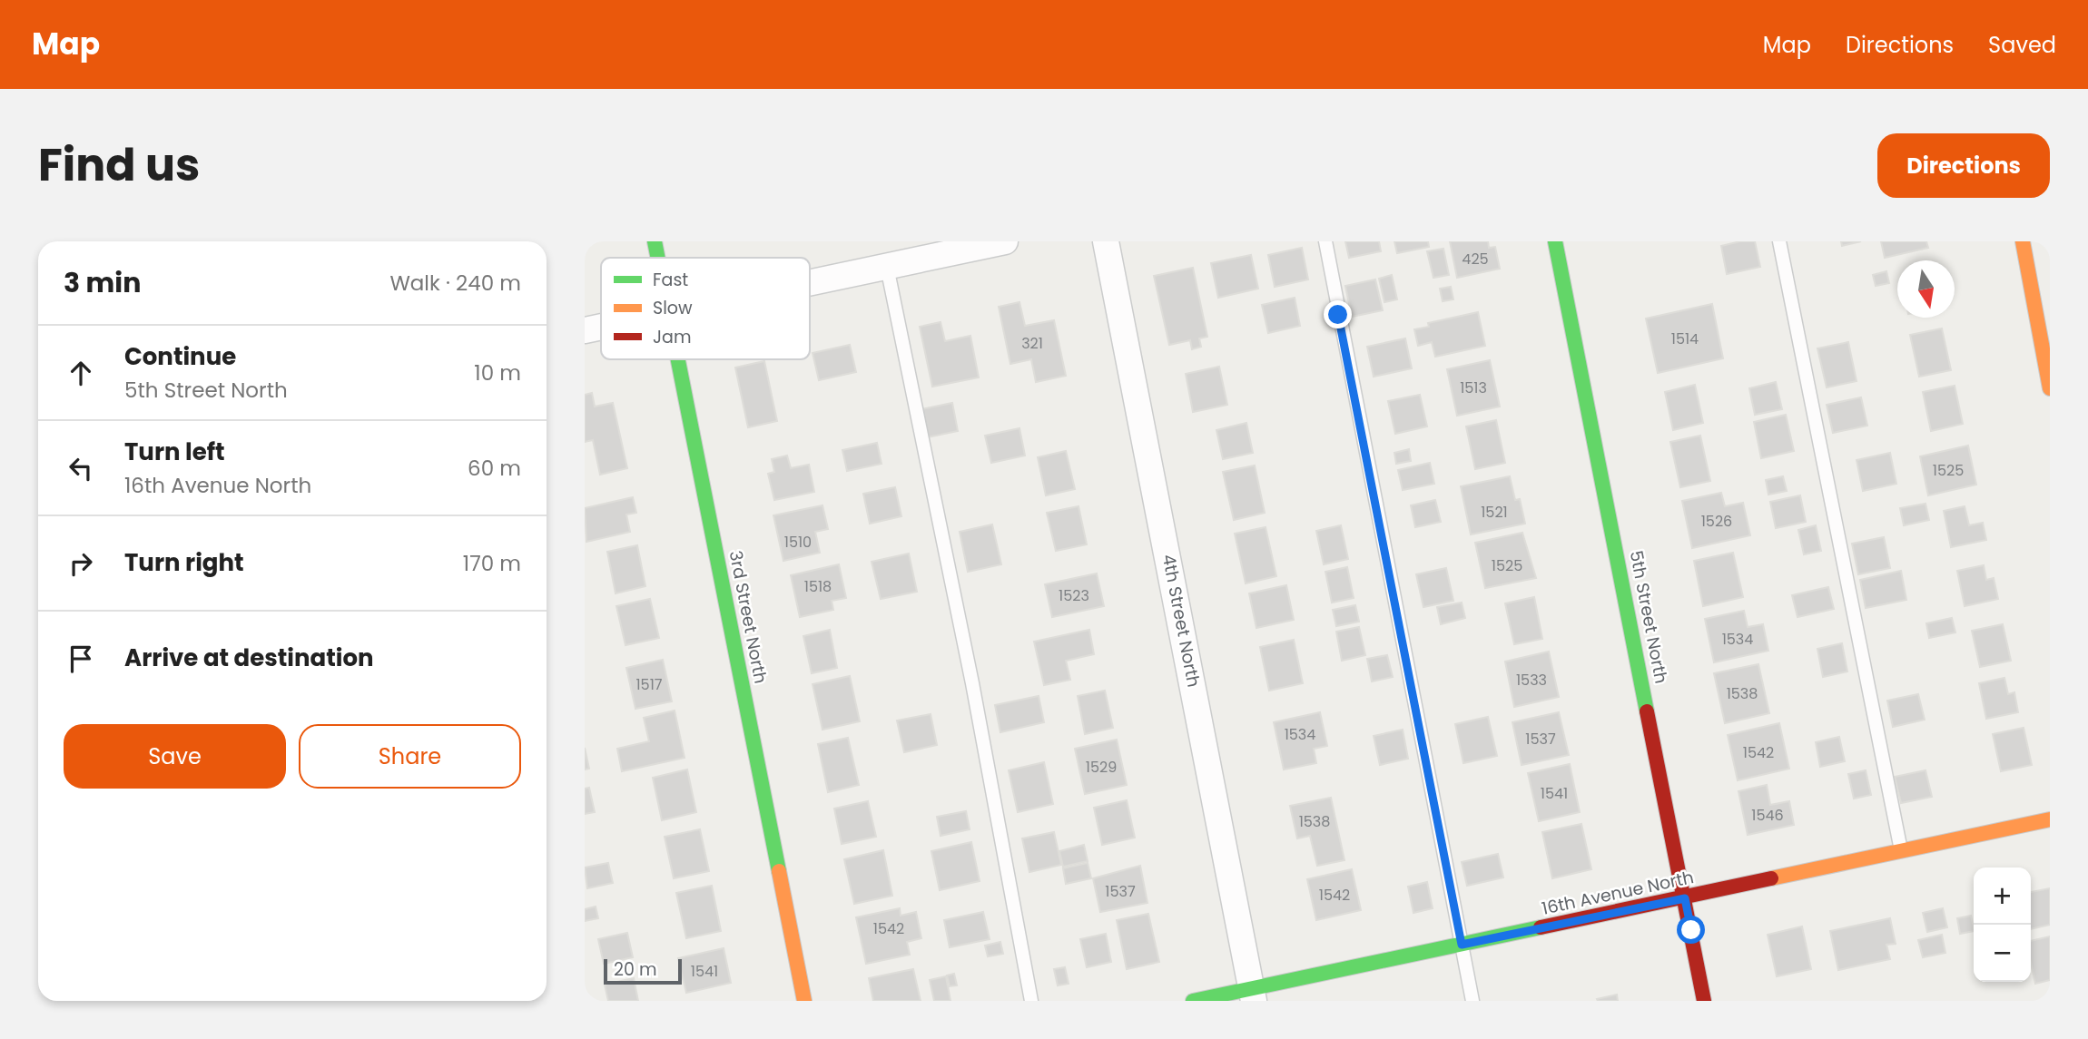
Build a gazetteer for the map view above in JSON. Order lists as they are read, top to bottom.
{
  "streets": {
    "street": [
      "3rd Street North",
      "5th Street North",
      "4th Street North",
      "16th Avenue North"
    ]
  },
  "crossings": [
    ["5th Street North", "16th Avenue North"],
    ["4th Street North", "16th Avenue North"]
  ],
  "house_numbers": [
    "425",
    "1514",
    "321",
    "1513",
    "1525",
    "1521",
    "1526",
    "1510",
    "1525",
    "1518",
    "1523",
    "1534",
    "1533",
    "1517",
    "1538",
    "1534",
    "1537",
    "1542",
    "1529",
    "1541",
    "1546",
    "1538",
    "1537",
    "1542",
    "1542",
    "1541"
  ],
  "legend": ["Fast", "Slow", "Jam"],
  "scale_bar": "20 m",
  "north": "bottom",
  "page": {
    "header": "Map",
    "nav": ["Map", "Directions", "Saved"],
    "title": "Find us",
    "buttons": [
      "Directions",
      ["Save", "Share"]
    ],
    "heading": ["3 min", "Walk · 240 m"],
    "list": [
      ["Continue", "5th Street North", "10 m"],
      ["Turn left", "16th Avenue North", "60 m"],
      ["Turn right", "170 m"],
      "Arrive at destination"
    ],
    "map_buttons": ["+", "−"],
    "scale": "20 m"
  }
}
